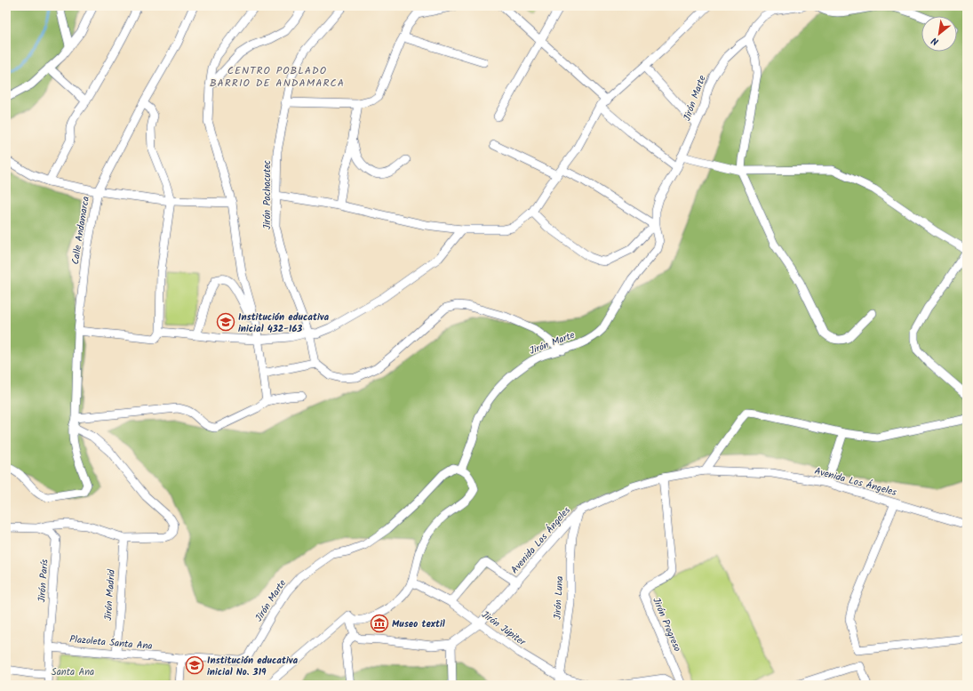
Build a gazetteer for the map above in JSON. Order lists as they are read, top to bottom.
{
  "streets": {
    "street": [
      "Jirón Marte",
      "Jirón Pachacutec",
      "Calle Andamarca",
      "Avenida Los Ángeles",
      "Jirón París",
      "Jirón Madrid",
      "Jirón Luna",
      "Jirón Progreso",
      "Jirón Júpiter",
      "Plazoleta Santa Ana"
    ]
  },
  "crossings": [
    ["Jirón Marte", "Plazoleta Santa Ana"],
    ["Avenida Los Ángeles", "Jirón Luna"],
    ["Avenida Los Ángeles", "Jirón Progreso"],
    ["Avenida Los Ángeles", "Jirón Júpiter"],
    ["Jirón París", "Plazoleta Santa Ana"],
    ["Jirón Madrid", "Plazoleta Santa Ana"],
    ["Jirón Luna", "Jirón Júpiter"]
  ],
  "districts": ["CENTRO POBLADO BARRIO DE ANDAMARCA"],
  "parks": ["Santa Ana"],
  "places": {
    "school or university": ["Institución educativa inicial 432-163", "Institución educativa inicial No. 319"],
    "museum": ["Museo textil"]
  },
  "north": "bottom left"
}
